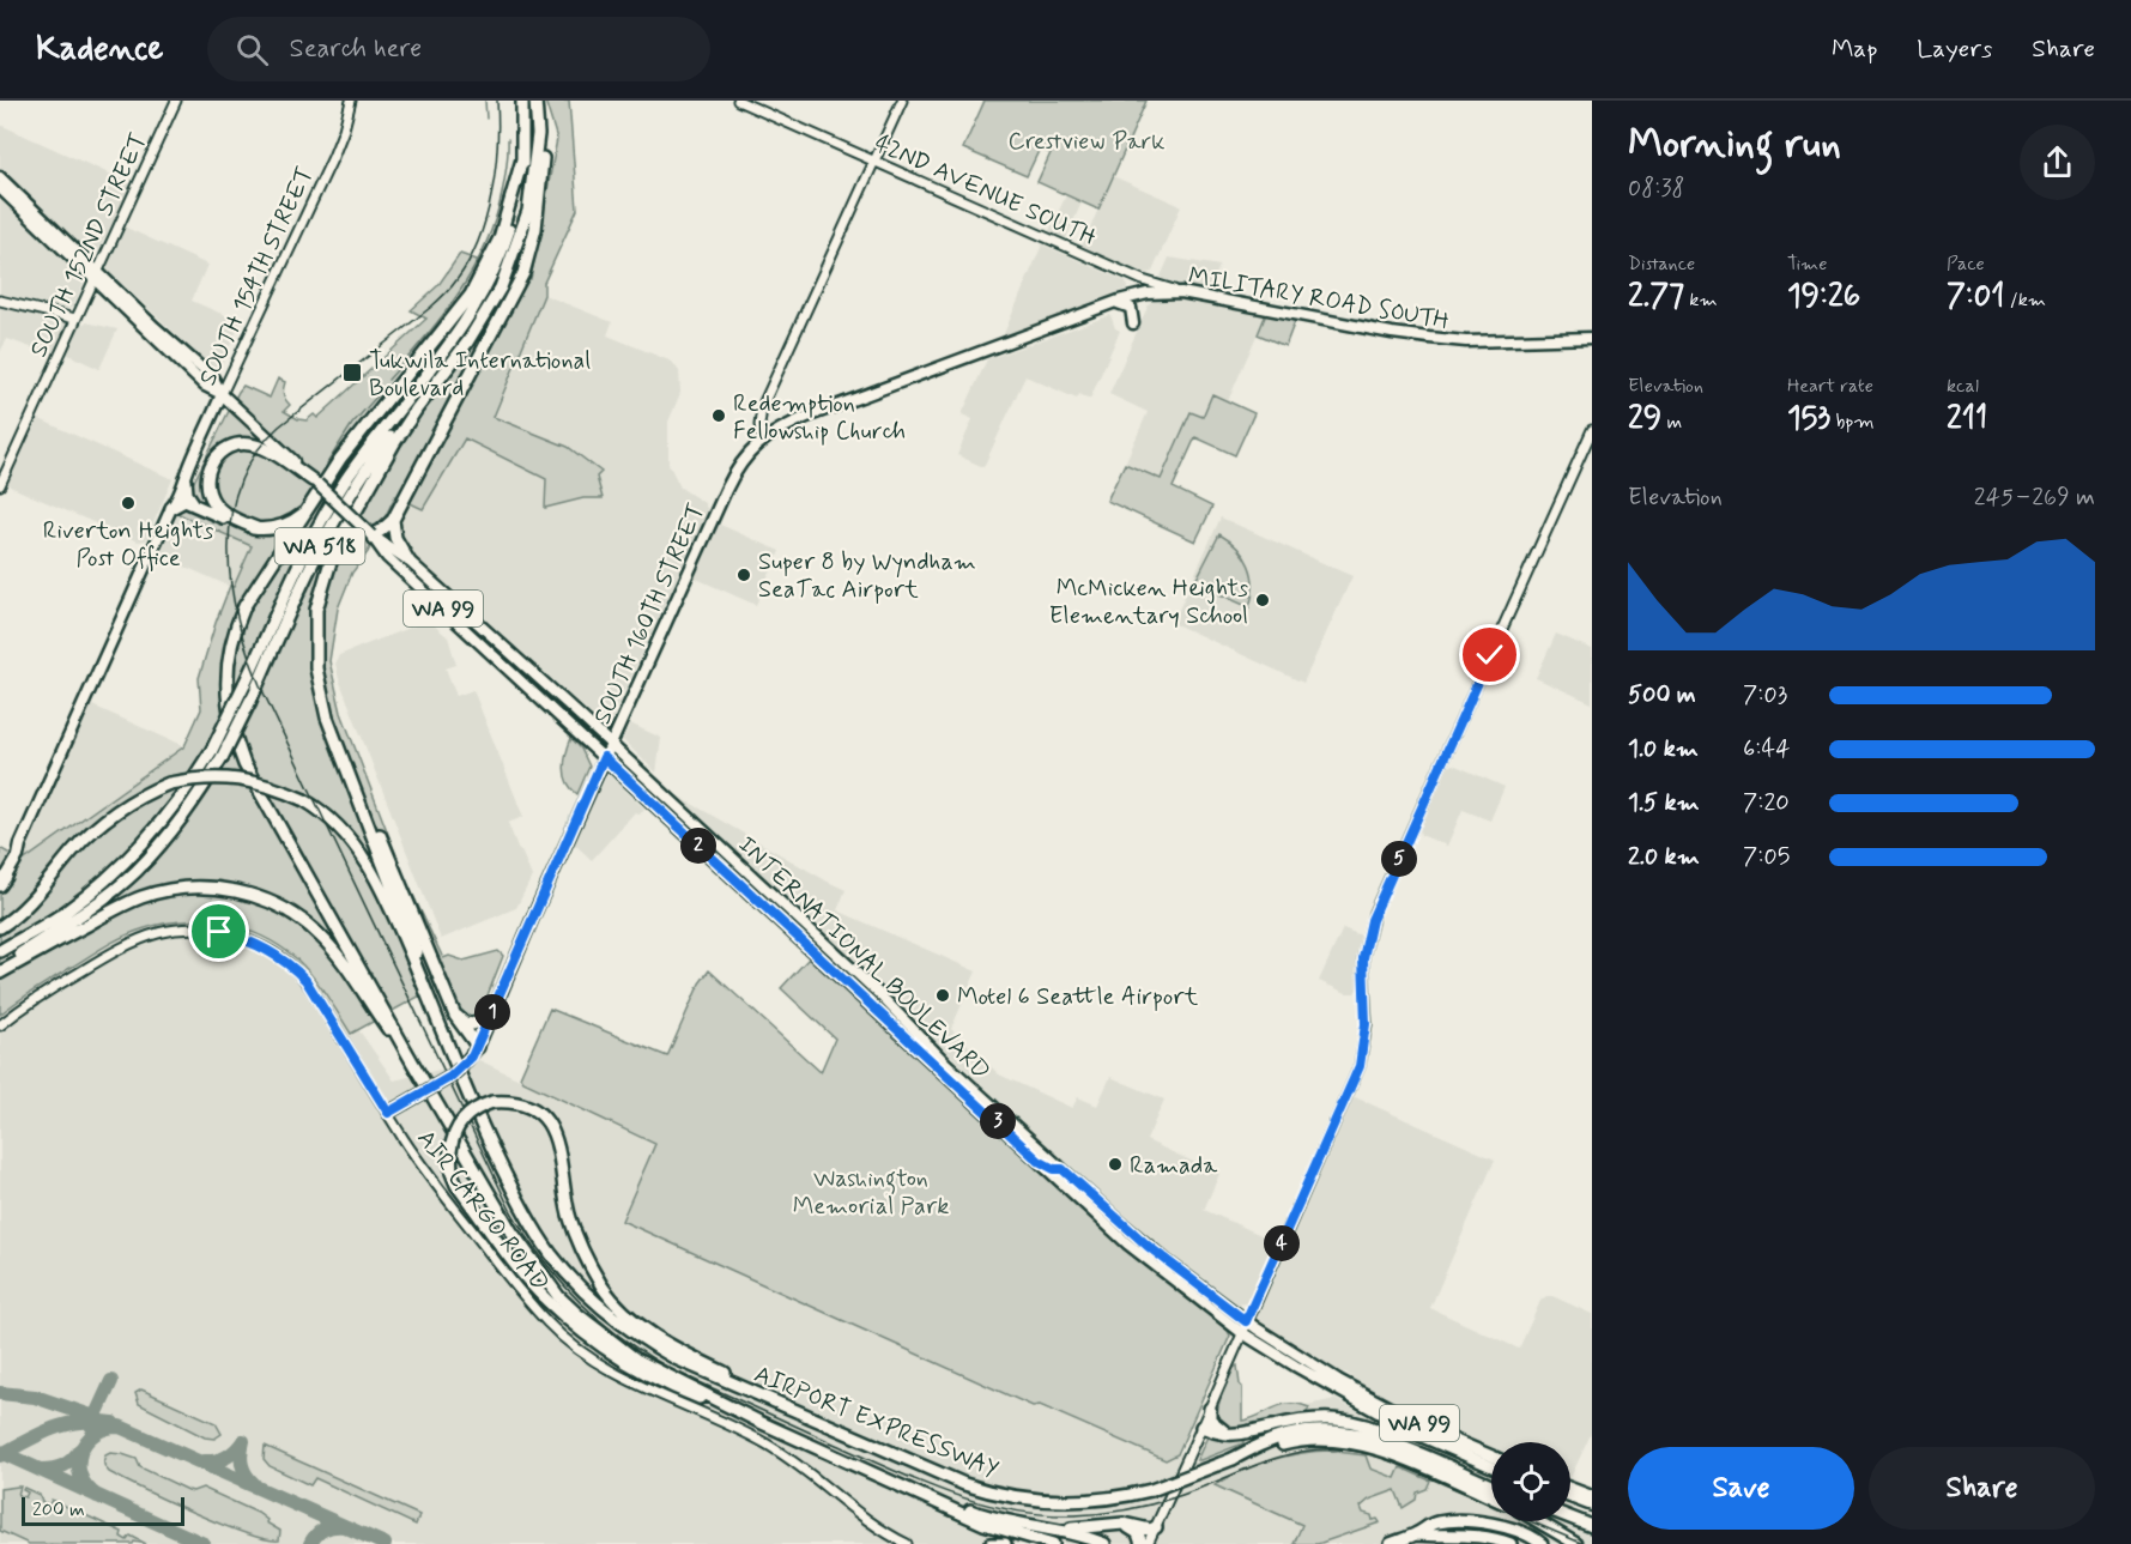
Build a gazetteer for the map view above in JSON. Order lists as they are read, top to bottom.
{
  "streets": {
    "highway": ["WA 518", "AIRPORT EXPRESSWAY"],
    "main road": [
      "SOUTH 154TH STREET",
      "MILITARY ROAD SOUTH",
      "WA 99",
      "SOUTH 160TH STREET",
      "INTERNATIONAL BOULEVARD"
    ],
    "street": ["42ND AVENUE SOUTH", "SOUTH 152ND STREET", "AIR CARGO ROAD"]
  },
  "crossings": [
    ["42ND AVENUE SOUTH", "MILITARY ROAD SOUTH"],
    ["SOUTH 152ND STREET", "INTERNATIONAL BOULEVARD"],
    ["SOUTH 154TH STREET", "INTERNATIONAL BOULEVARD"],
    ["MILITARY ROAD SOUTH", "SOUTH 160TH STREET"],
    ["SOUTH 160TH STREET", "INTERNATIONAL BOULEVARD"],
    ["SOUTH 160TH STREET", "AIR CARGO ROAD"]
  ],
  "parks": ["Crestview Park", "Washington Memorial Park"],
  "places": {
    "transit": ["Tukwila International Boulevard"],
    "other": [
      "Redemption Fellowship Church",
      "Riverton Heights Post Office",
      "Super 8 by Wyndham SeaTac Airport",
      "McMicken Heights Elementary School",
      "Motel 6 Seattle Airport",
      "Ramada"
    ]
  },
  "scale_bar": "200 m",
  "page": {
    "header": "Kadence",
    "search": "Search here",
    "nav": ["Map", "Layers", "Share"],
    "heading": ["Morning run", "08:38"],
    "stats": [
      ["Distance", "2.77 km"],
      ["Time", "19:26"],
      ["Pace", "7:01 /km"],
      ["Elevation", "29 m"],
      ["Heart rate", "153 bpm"],
      ["kcal", "211"]
    ],
    "chart": ["Elevation", "245–269 m"],
    "list": [
      {
        "name": "500 m",
        "note": "7:03"
      },
      {
        "name": "1.0 km",
        "note": "6:44"
      },
      {
        "name": "1.5 km",
        "note": "7:20"
      },
      {
        "name": "2.0 km",
        "note": "7:05"
      }
    ],
    "pins": [
      "2",
      "5",
      "1",
      "3",
      "4"
    ],
    "buttons": ["Save", "Share"],
    "scale": "200 m"
  }
}
